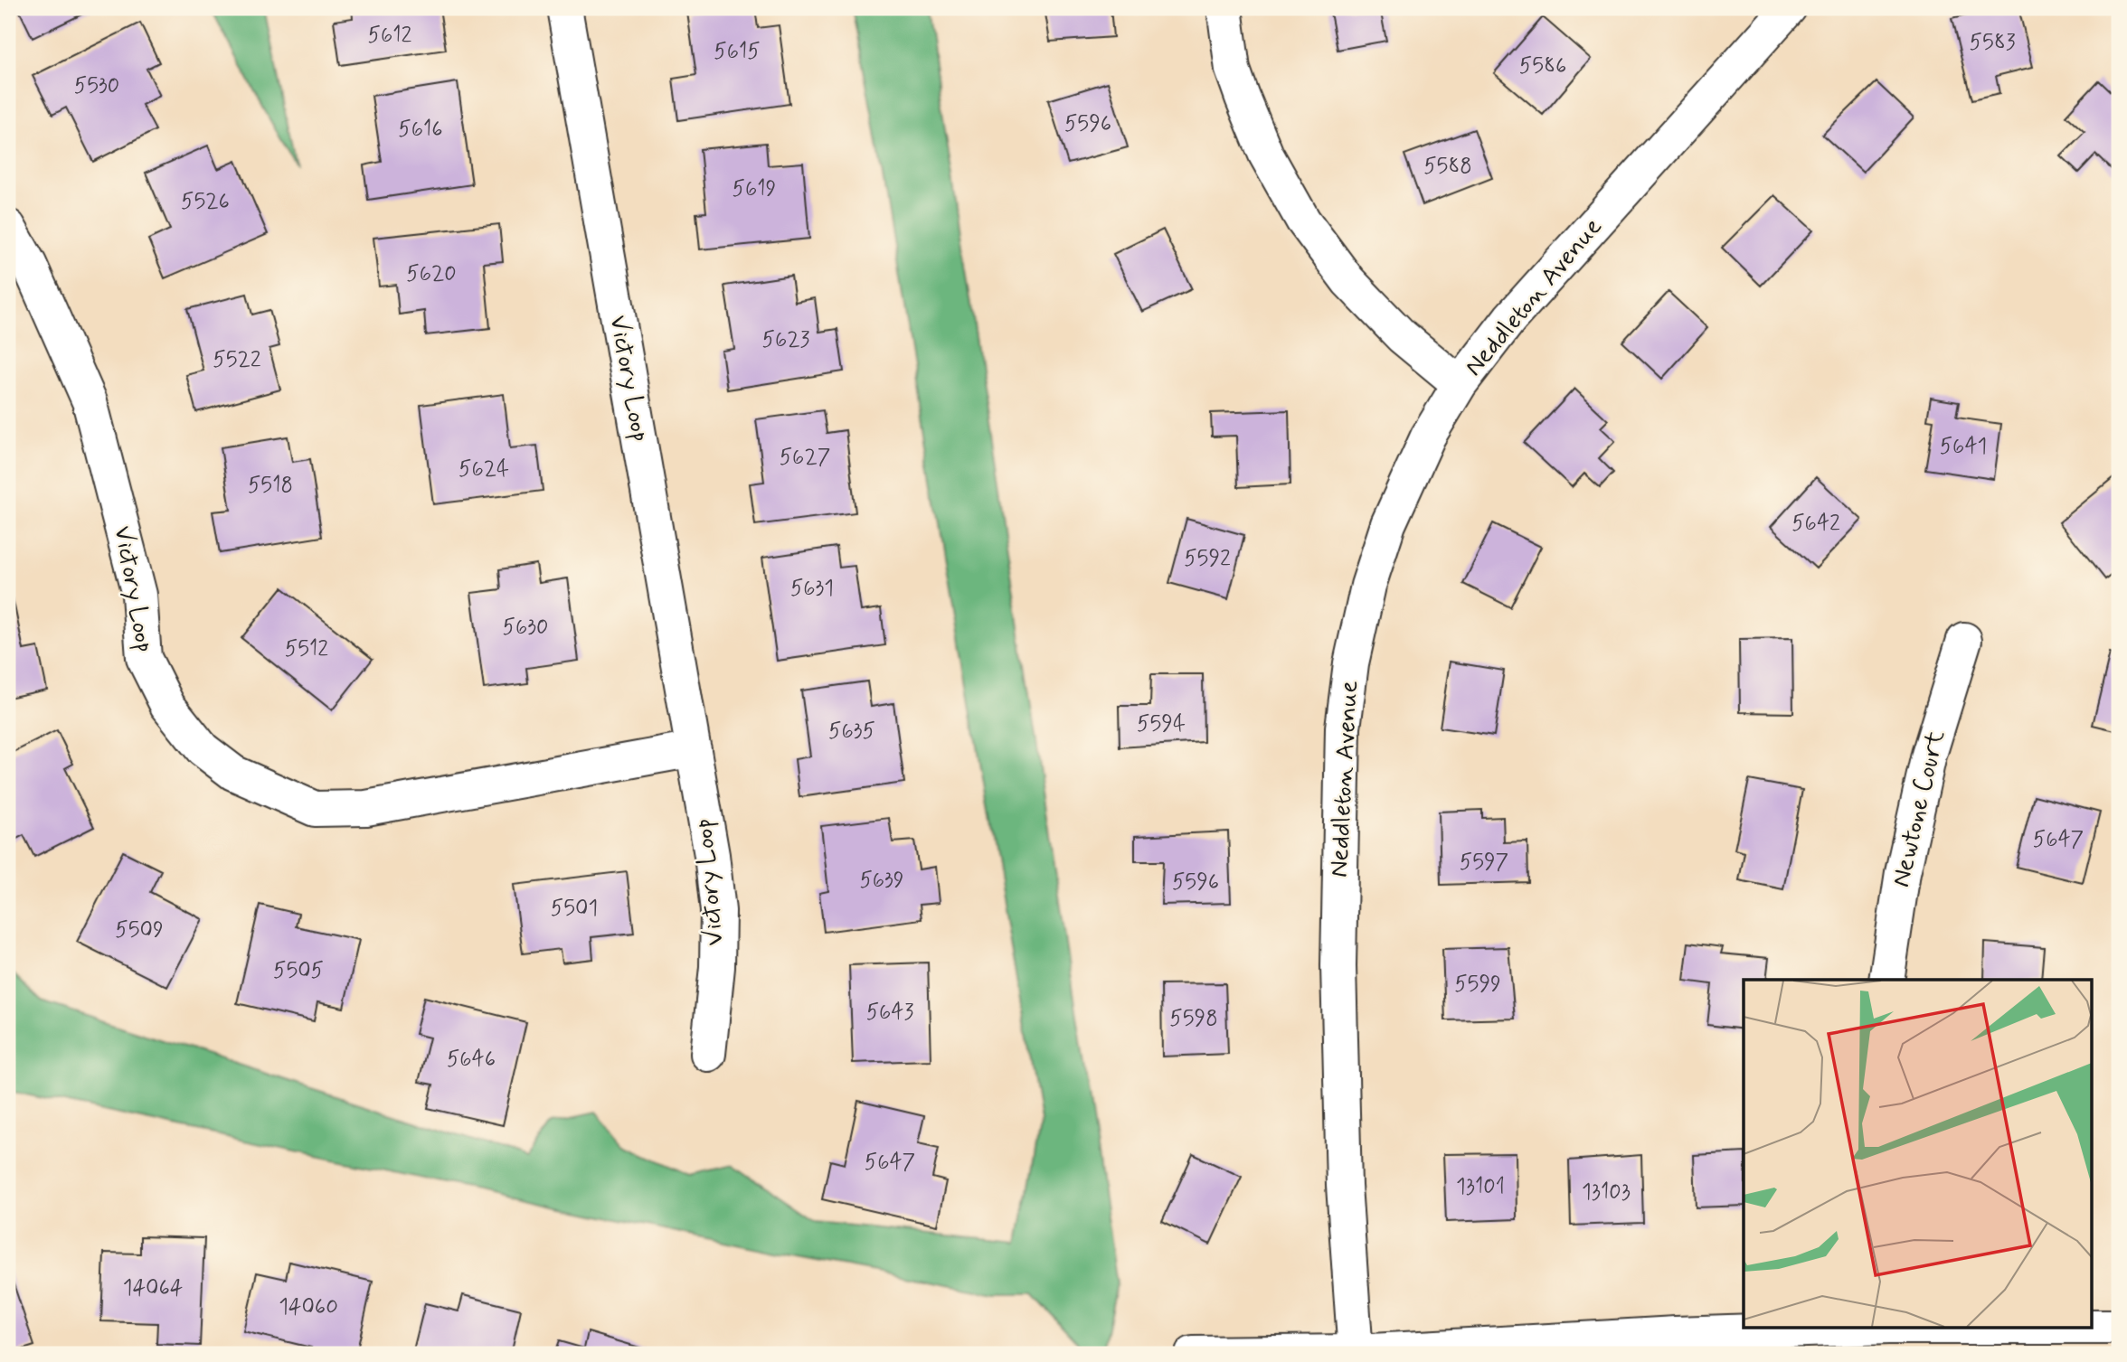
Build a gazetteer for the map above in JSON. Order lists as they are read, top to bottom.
{
  "streets": {
    "street": ["Neddleton Avenue", "Victory Loop", "Newtone Court"]
  },
  "house_numbers": [
    "5612",
    "5583",
    "5615",
    "5586",
    "5530",
    "5596",
    "5616",
    "5588",
    "5619",
    "5526",
    "5620",
    "5623",
    "5522",
    "5641",
    "5627",
    "5624",
    "5518",
    "5642",
    "5592",
    "5631",
    "5630",
    "5512",
    "5594",
    "5635",
    "5647",
    "5597",
    "5639",
    "5596",
    "5501",
    "5509",
    "5505",
    "5599",
    "5643",
    "5598",
    "5646",
    "5647",
    "13101",
    "13103",
    "14064",
    "14060"
  ]
}
